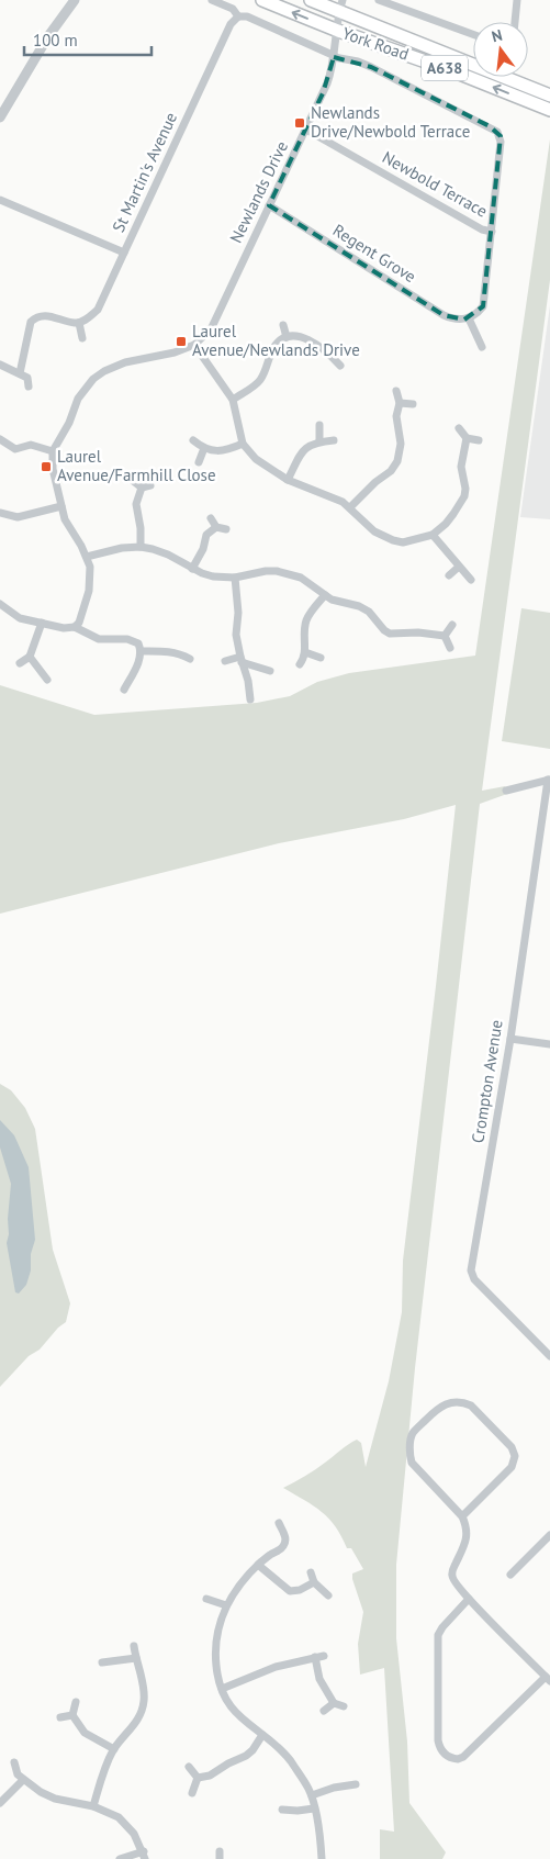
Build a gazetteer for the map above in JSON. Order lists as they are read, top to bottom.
{
  "streets": {
    "highway": ["York Road", "A638"],
    "street": [
      "St Martin's Avenue",
      "Newbold Terrace",
      "Newlands Drive",
      "Regent Grove",
      "Crompton Avenue"
    ]
  },
  "crossings": [
    ["York Road", "Newlands Drive"],
    ["Newbold Terrace", "Newlands Drive"],
    ["Newlands Drive", "Regent Grove"]
  ],
  "places": {
    "transit": ["Newlands Drive/Newbold Terrace", "Laurel Avenue/Newlands Drive", "Laurel Avenue/Farmhill Close"]
  },
  "scale_bar": "100 m",
  "north": "top"
}
